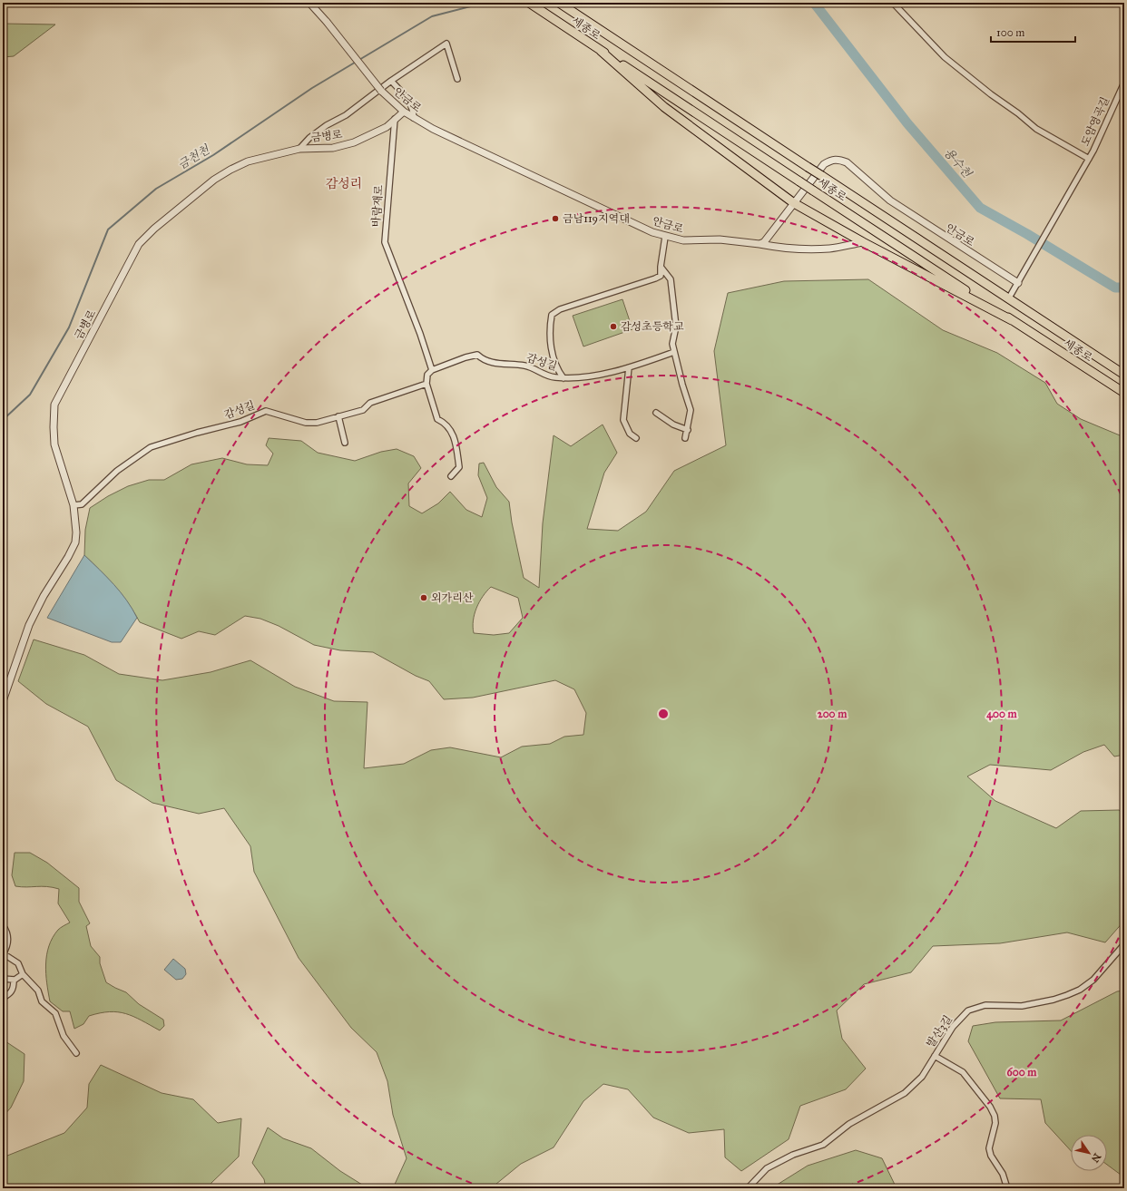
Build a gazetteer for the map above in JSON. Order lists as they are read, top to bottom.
{
  "streets": {
    "highway": ["세종로"],
    "street": [
      "안금로",
      "도암영곡길",
      "금병로",
      "바람재로",
      "감성길",
      "발산3길"
    ]
  },
  "crossings": [
    ["세종로", "도암영곡길"],
    ["안금로", "도암영곡길"],
    ["안금로", "금병로"],
    ["금병로", "바람재로"],
    ["금병로", "감성길"],
    ["바람재로", "감성길"]
  ],
  "districts": ["감성리"],
  "water": ["금천천", "용수천"],
  "places": ["금남119지역대", "감성초등학교", "외가리산"],
  "scale_bar": "100 m",
  "north": "bottom right",
  "rings": ["200 m", "400 m", "600 m"]
}
